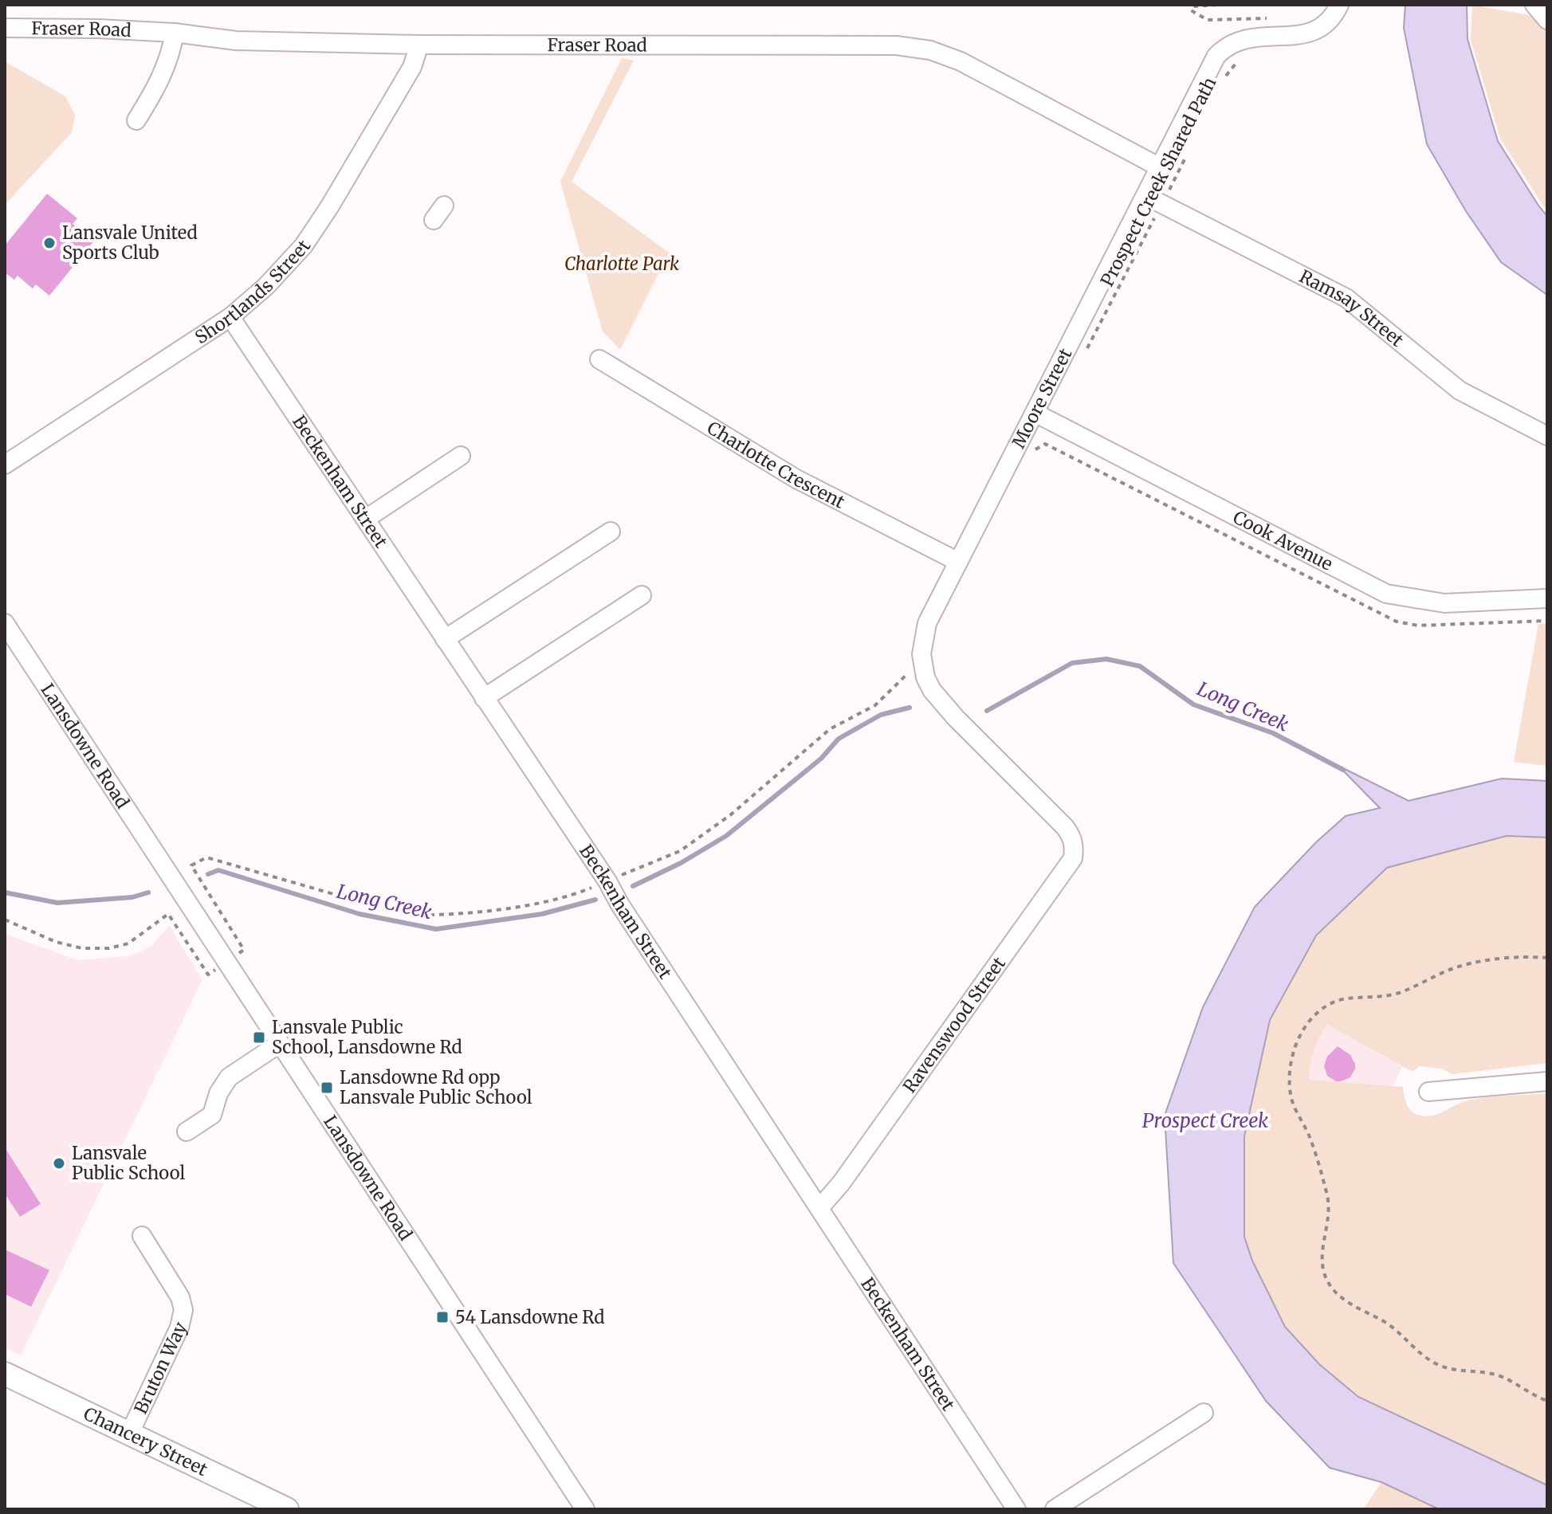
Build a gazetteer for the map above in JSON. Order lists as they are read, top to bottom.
{
  "streets": {
    "main road": ["Chancery Street"],
    "street": [
      "Fraser Road",
      "Shortlands Street",
      "Ramsay Street",
      "Moore Street",
      "Charlotte Crescent",
      "Beckenham Street",
      "Cook Avenue",
      "Lansdowne Road",
      "Ravenswood Street",
      "Bruton Way"
    ],
    "path": ["Prospect Creek Shared Path"]
  },
  "crossings": [
    ["Fraser Road", "Shortlands Street"],
    ["Fraser Road", "Moore Street"],
    ["Prospect Creek Shared Path", "Ramsay Street"],
    ["Prospect Creek Shared Path", "Moore Street"],
    ["Shortlands Street", "Beckenham Street"],
    ["Ramsay Street", "Moore Street"],
    ["Moore Street", "Charlotte Crescent"],
    ["Moore Street", "Cook Avenue"],
    ["Moore Street", "Ravenswood Street"],
    ["Beckenham Street", "Ravenswood Street"],
    ["Bruton Way", "Chancery Street"]
  ],
  "water": ["Long Creek", "Prospect Creek"],
  "parks": ["Charlotte Park"],
  "places": {
    "other": ["Lansvale United Sports Club", "Lansvale Public School"],
    "transit": ["Lansvale Public School, Lansdowne Rd", "Lansdowne Rd opp Lansvale Public School", "54 Lansdowne Rd"]
  }
}
